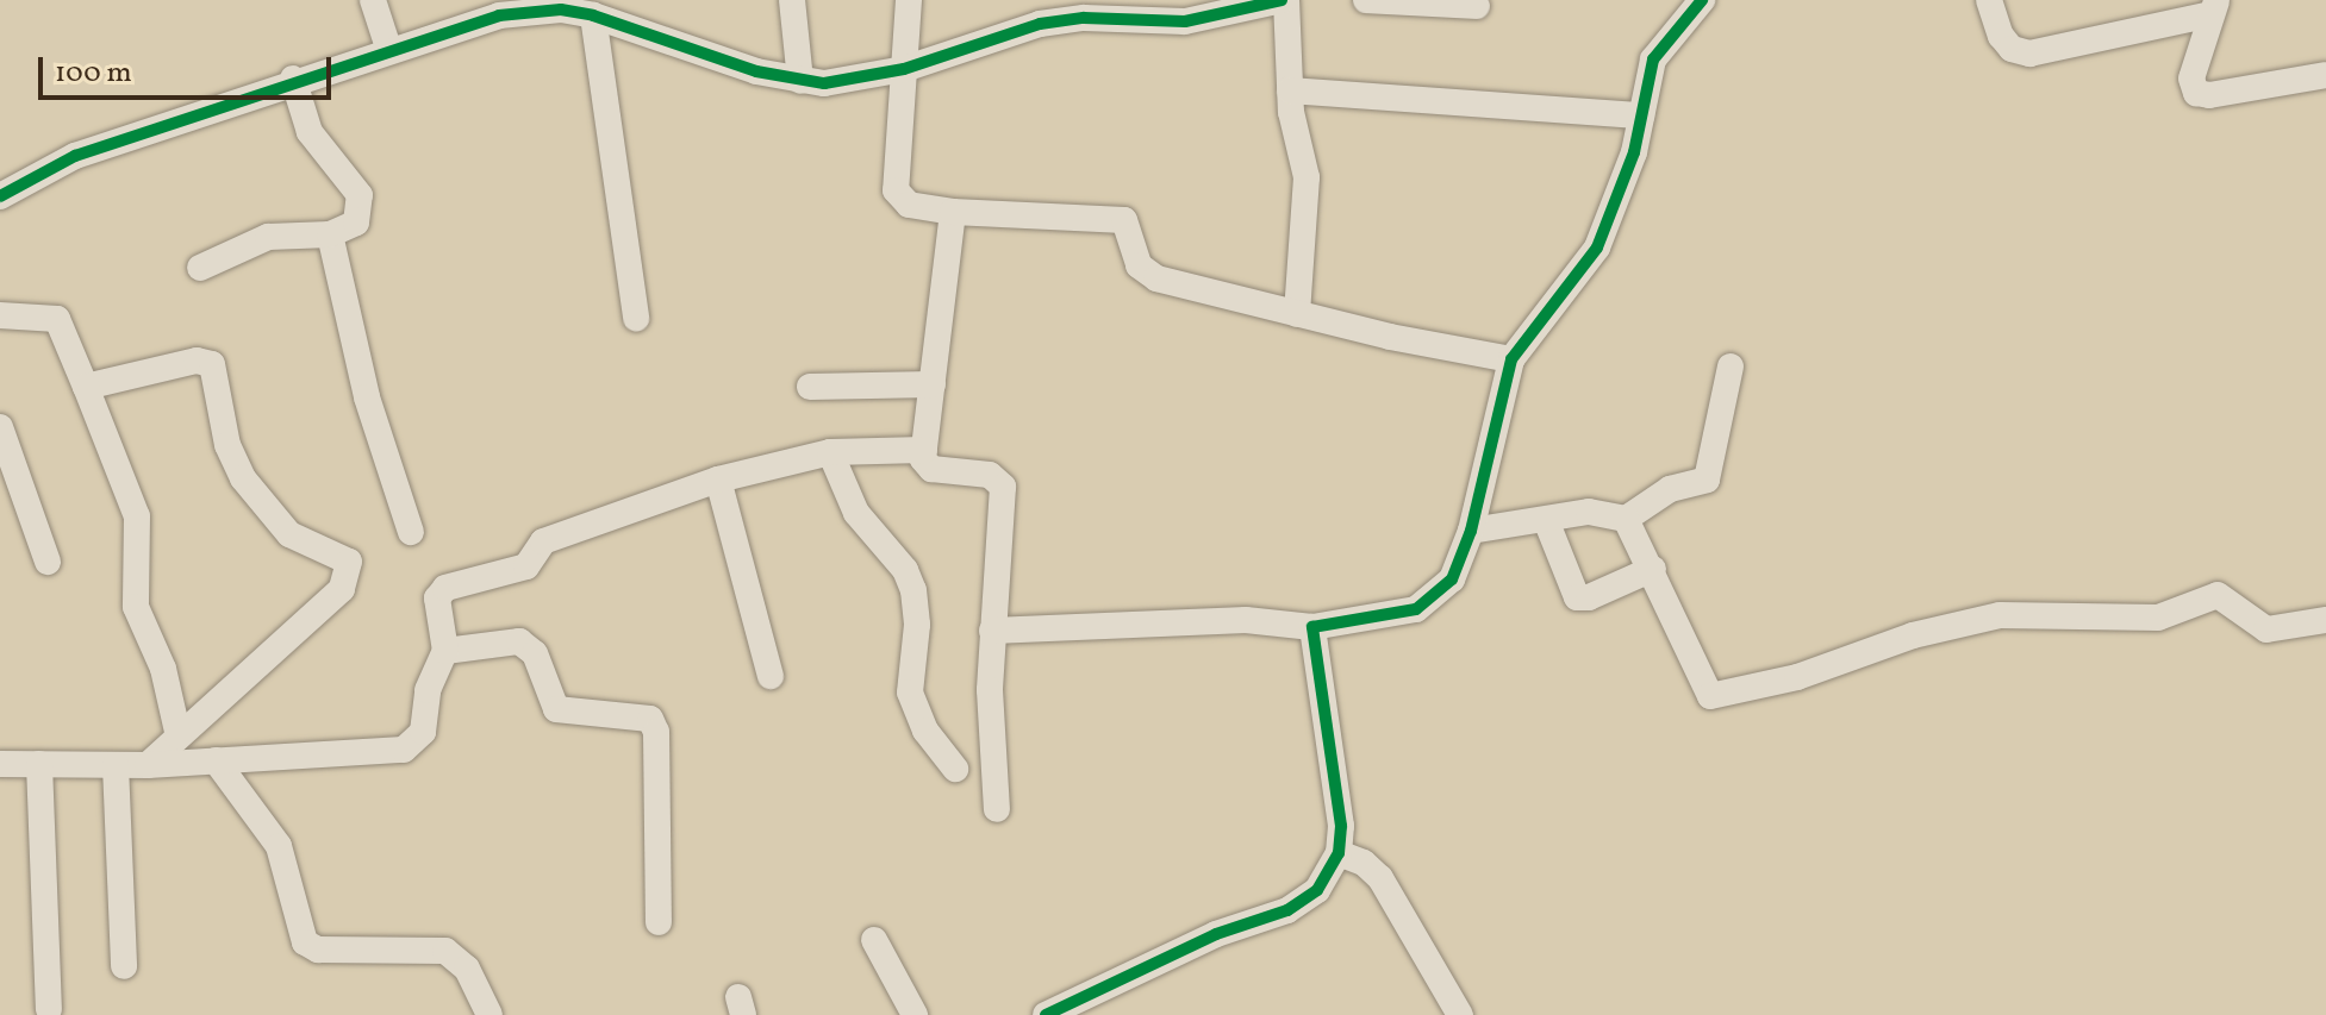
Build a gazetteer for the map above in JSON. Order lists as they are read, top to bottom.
{
  "scale_bar": "100 m"
}
